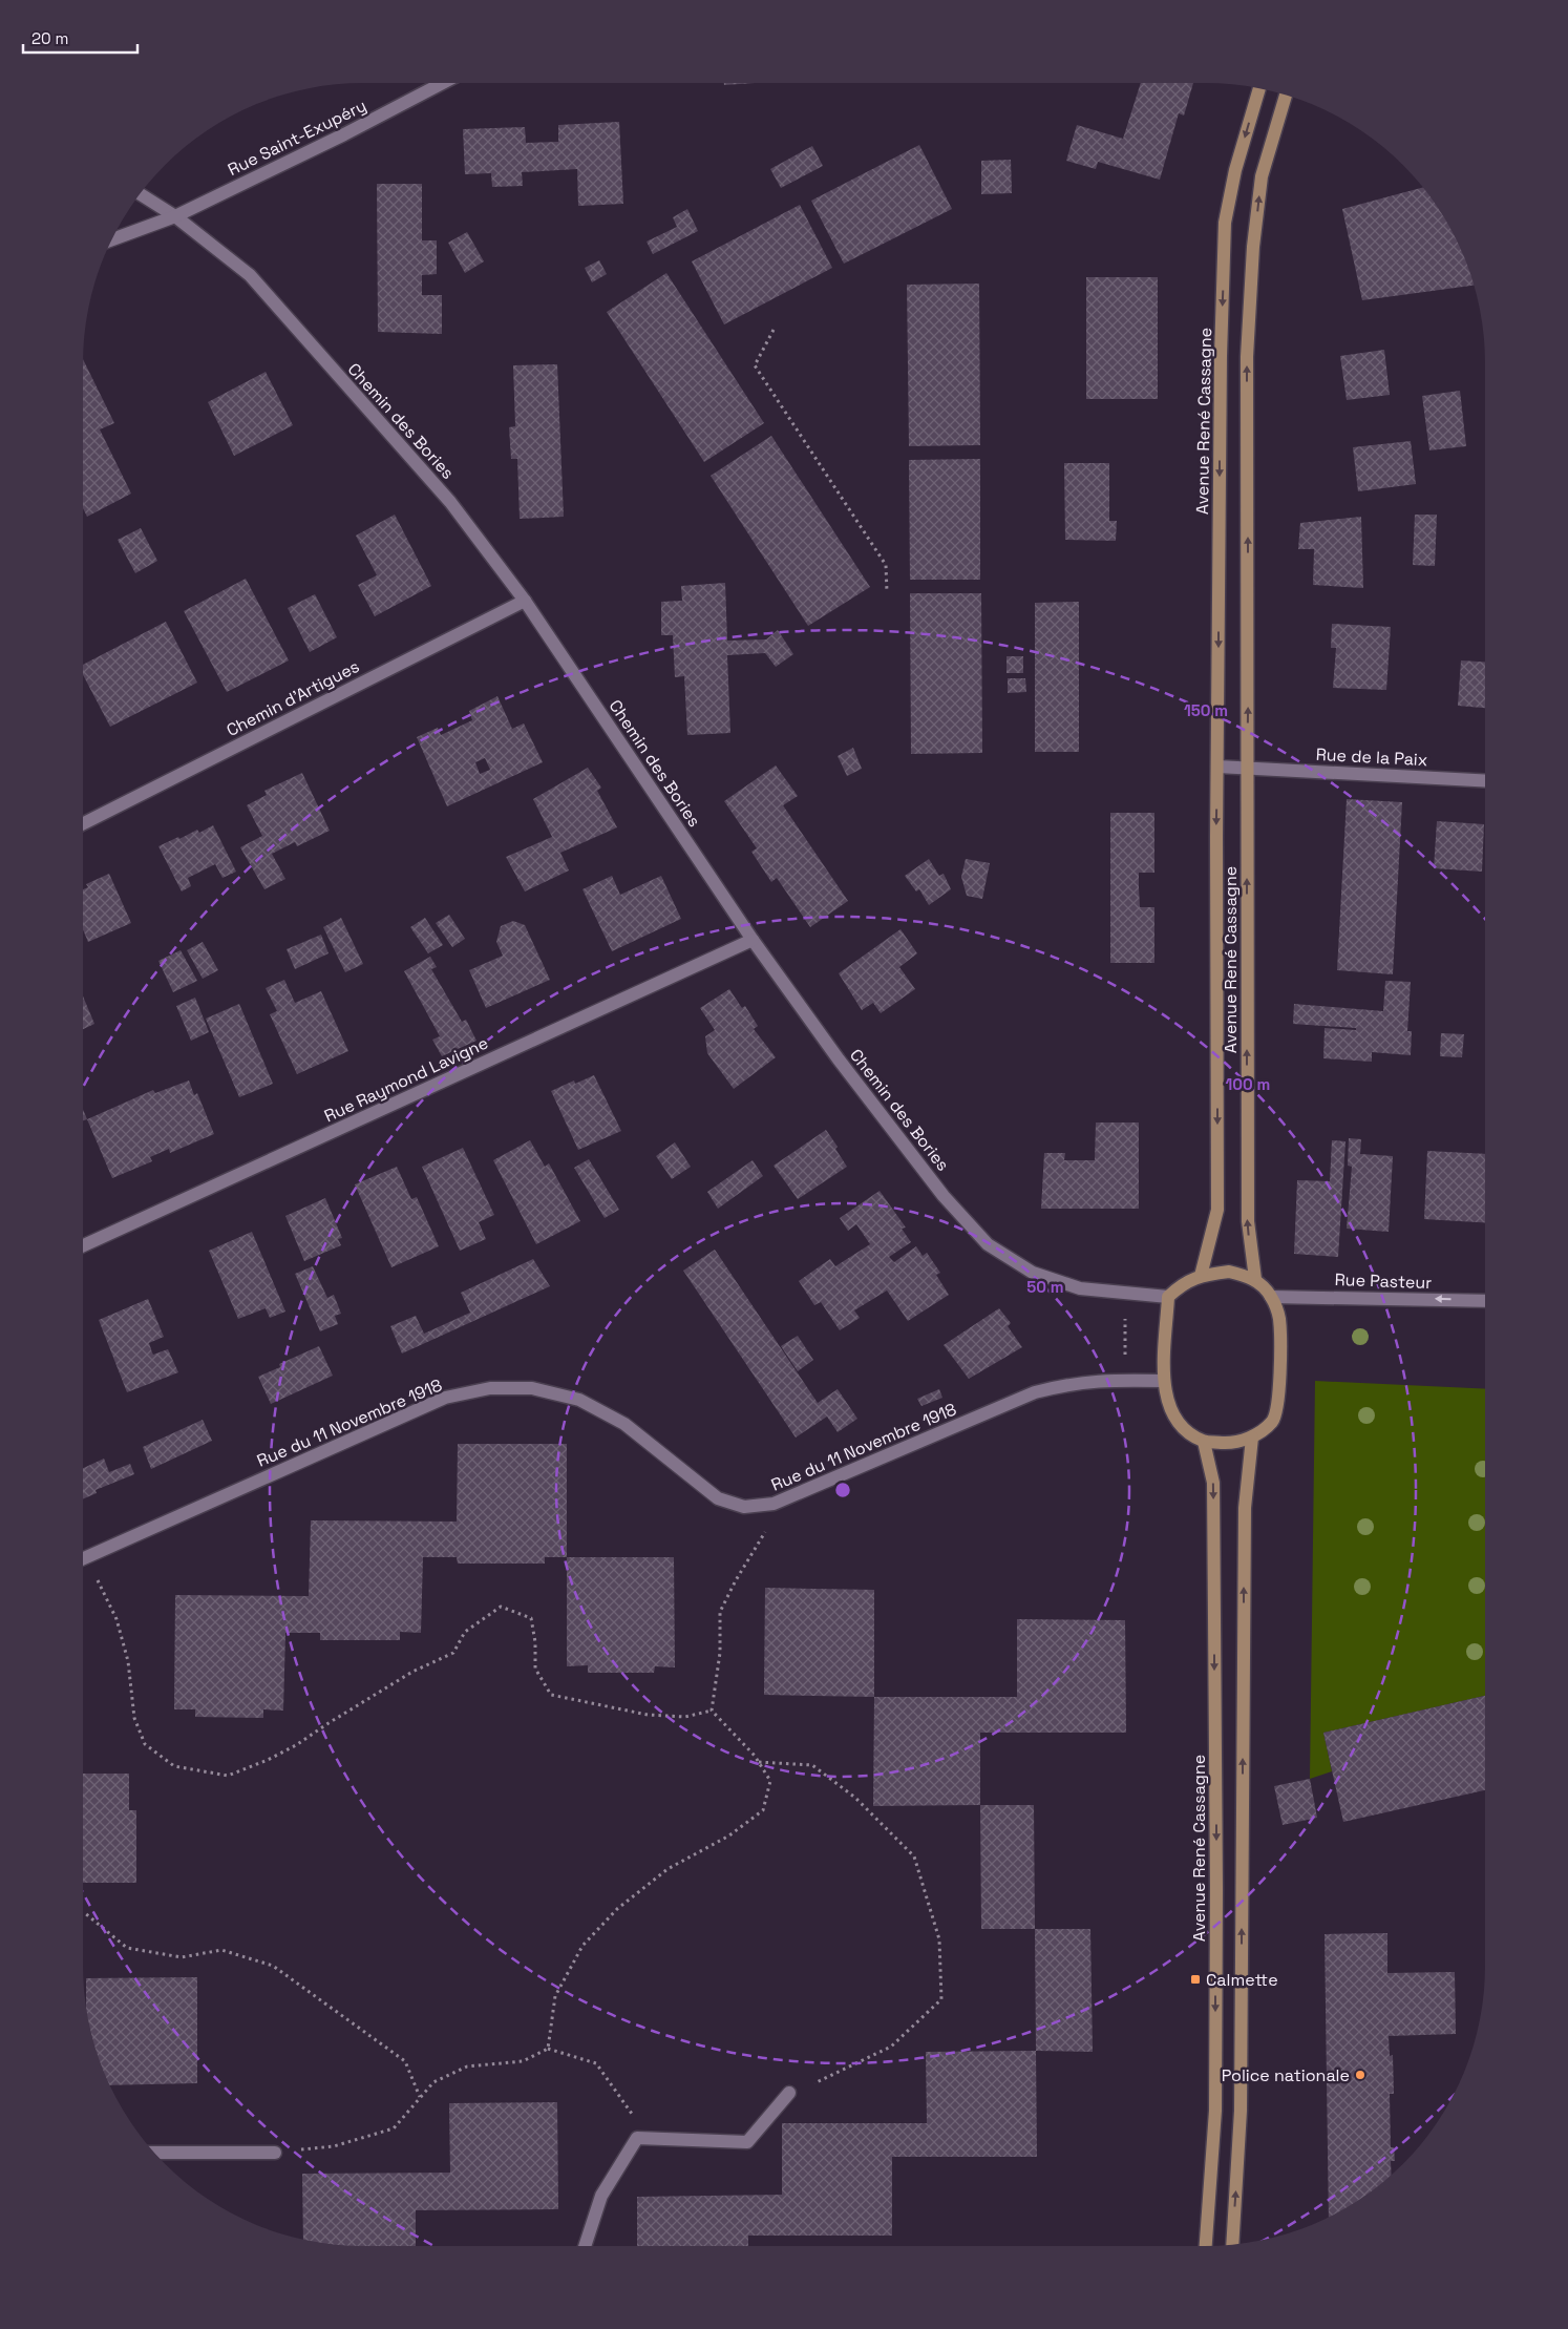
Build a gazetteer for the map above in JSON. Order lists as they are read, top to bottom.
{
  "streets": {
    "main road": ["Avenue René Cassagne"],
    "street": [
      "Rue Saint-Exupéry",
      "Chemin des Bories",
      "Chemin d'Artigues",
      "Rue de la Paix",
      "Rue Raymond Lavigne",
      "Rue Pasteur",
      "Rue du 11 Novembre 1918"
    ]
  },
  "crossings": [
    ["Rue Saint-Exupéry", "Chemin des Bories"],
    ["Chemin des Bories", "Avenue René Cassagne"],
    ["Chemin des Bories", "Chemin d'Artigues"],
    ["Chemin des Bories", "Rue Raymond Lavigne"],
    ["Chemin des Bories", "Rue Pasteur"],
    ["Chemin des Bories", "Rue du 11 Novembre 1918"],
    ["Avenue René Cassagne", "Rue de la Paix"],
    ["Avenue René Cassagne", "Rue Pasteur"],
    ["Avenue René Cassagne", "Rue du 11 Novembre 1918"],
    ["Rue Pasteur", "Rue du 11 Novembre 1918"]
  ],
  "one_way": ["Rue Pasteur"],
  "places": {
    "transit": ["Calmette"],
    "other": ["Police nationale"]
  },
  "scale_bar": "20 m",
  "rings": ["150 m", "100 m", "50 m"]
}
